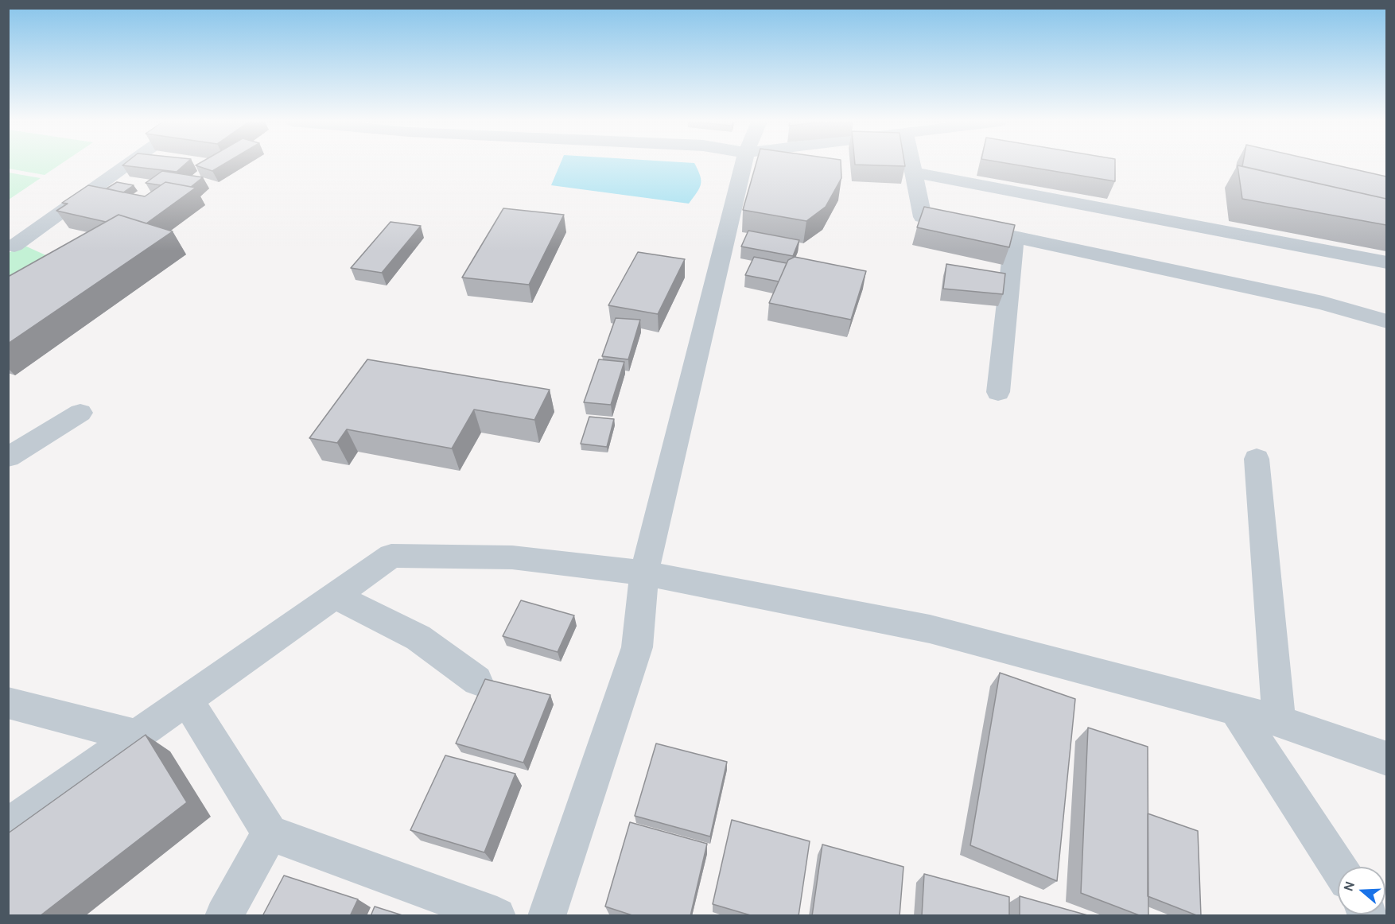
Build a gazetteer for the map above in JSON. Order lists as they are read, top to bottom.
{
  "north": "left"
}
